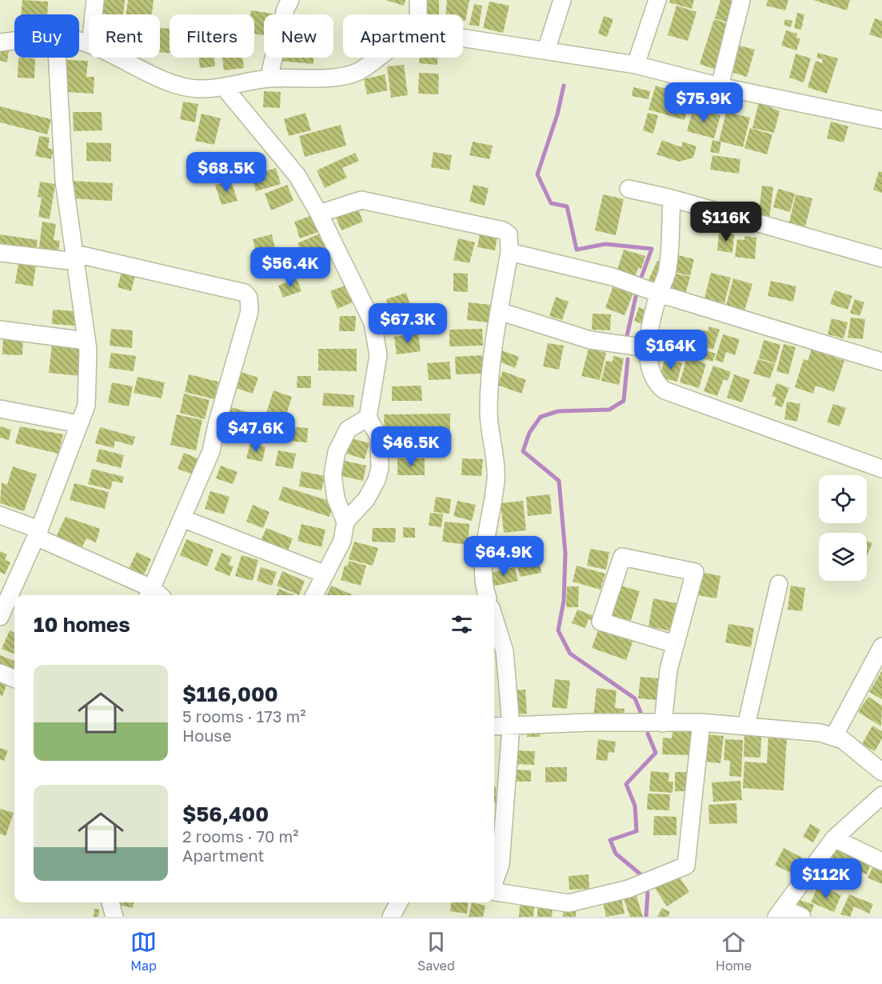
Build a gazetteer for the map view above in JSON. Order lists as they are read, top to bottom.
{
  "page": {
    "chip": [
      "Buy",
      "Rent",
      "Filters",
      "New",
      "Apartment"
    ],
    "price": [
      "$75.9K",
      "$68.5K",
      "$116K",
      "$56.4K",
      "$67.3K",
      "$164K",
      "$47.6K",
      "$46.5K",
      "$64.9K",
      "$112K"
    ],
    "heading": "10 homes",
    "list": [
      {
        "name": "$116,000",
        "note": "5 rooms · 173 m² · House"
      },
      {
        "name": "$56,400",
        "note": "2 rooms · 70 m² · Apartment"
      }
    ],
    "tabs": ["Map", "Saved", "Home"]
  }
}
